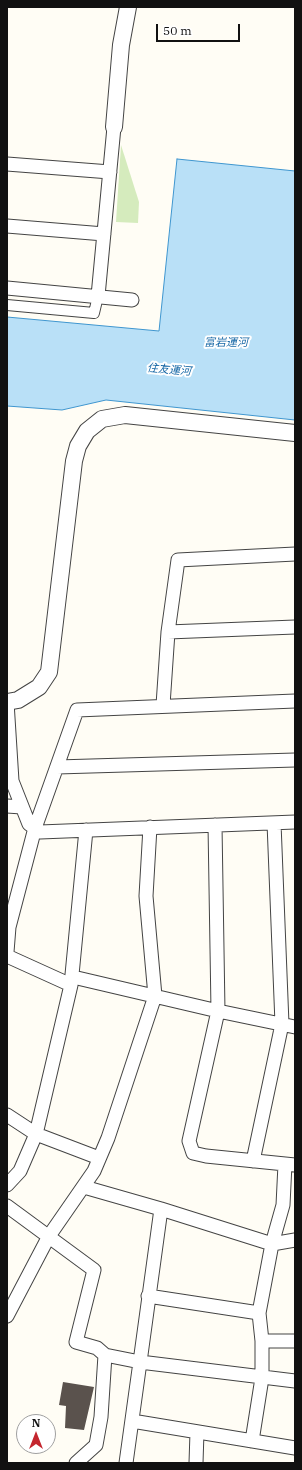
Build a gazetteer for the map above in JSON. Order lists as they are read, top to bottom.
{
  "water": ["富岩運河", "住友運河"],
  "scale_bar": "50 m",
  "north": "top"
}
